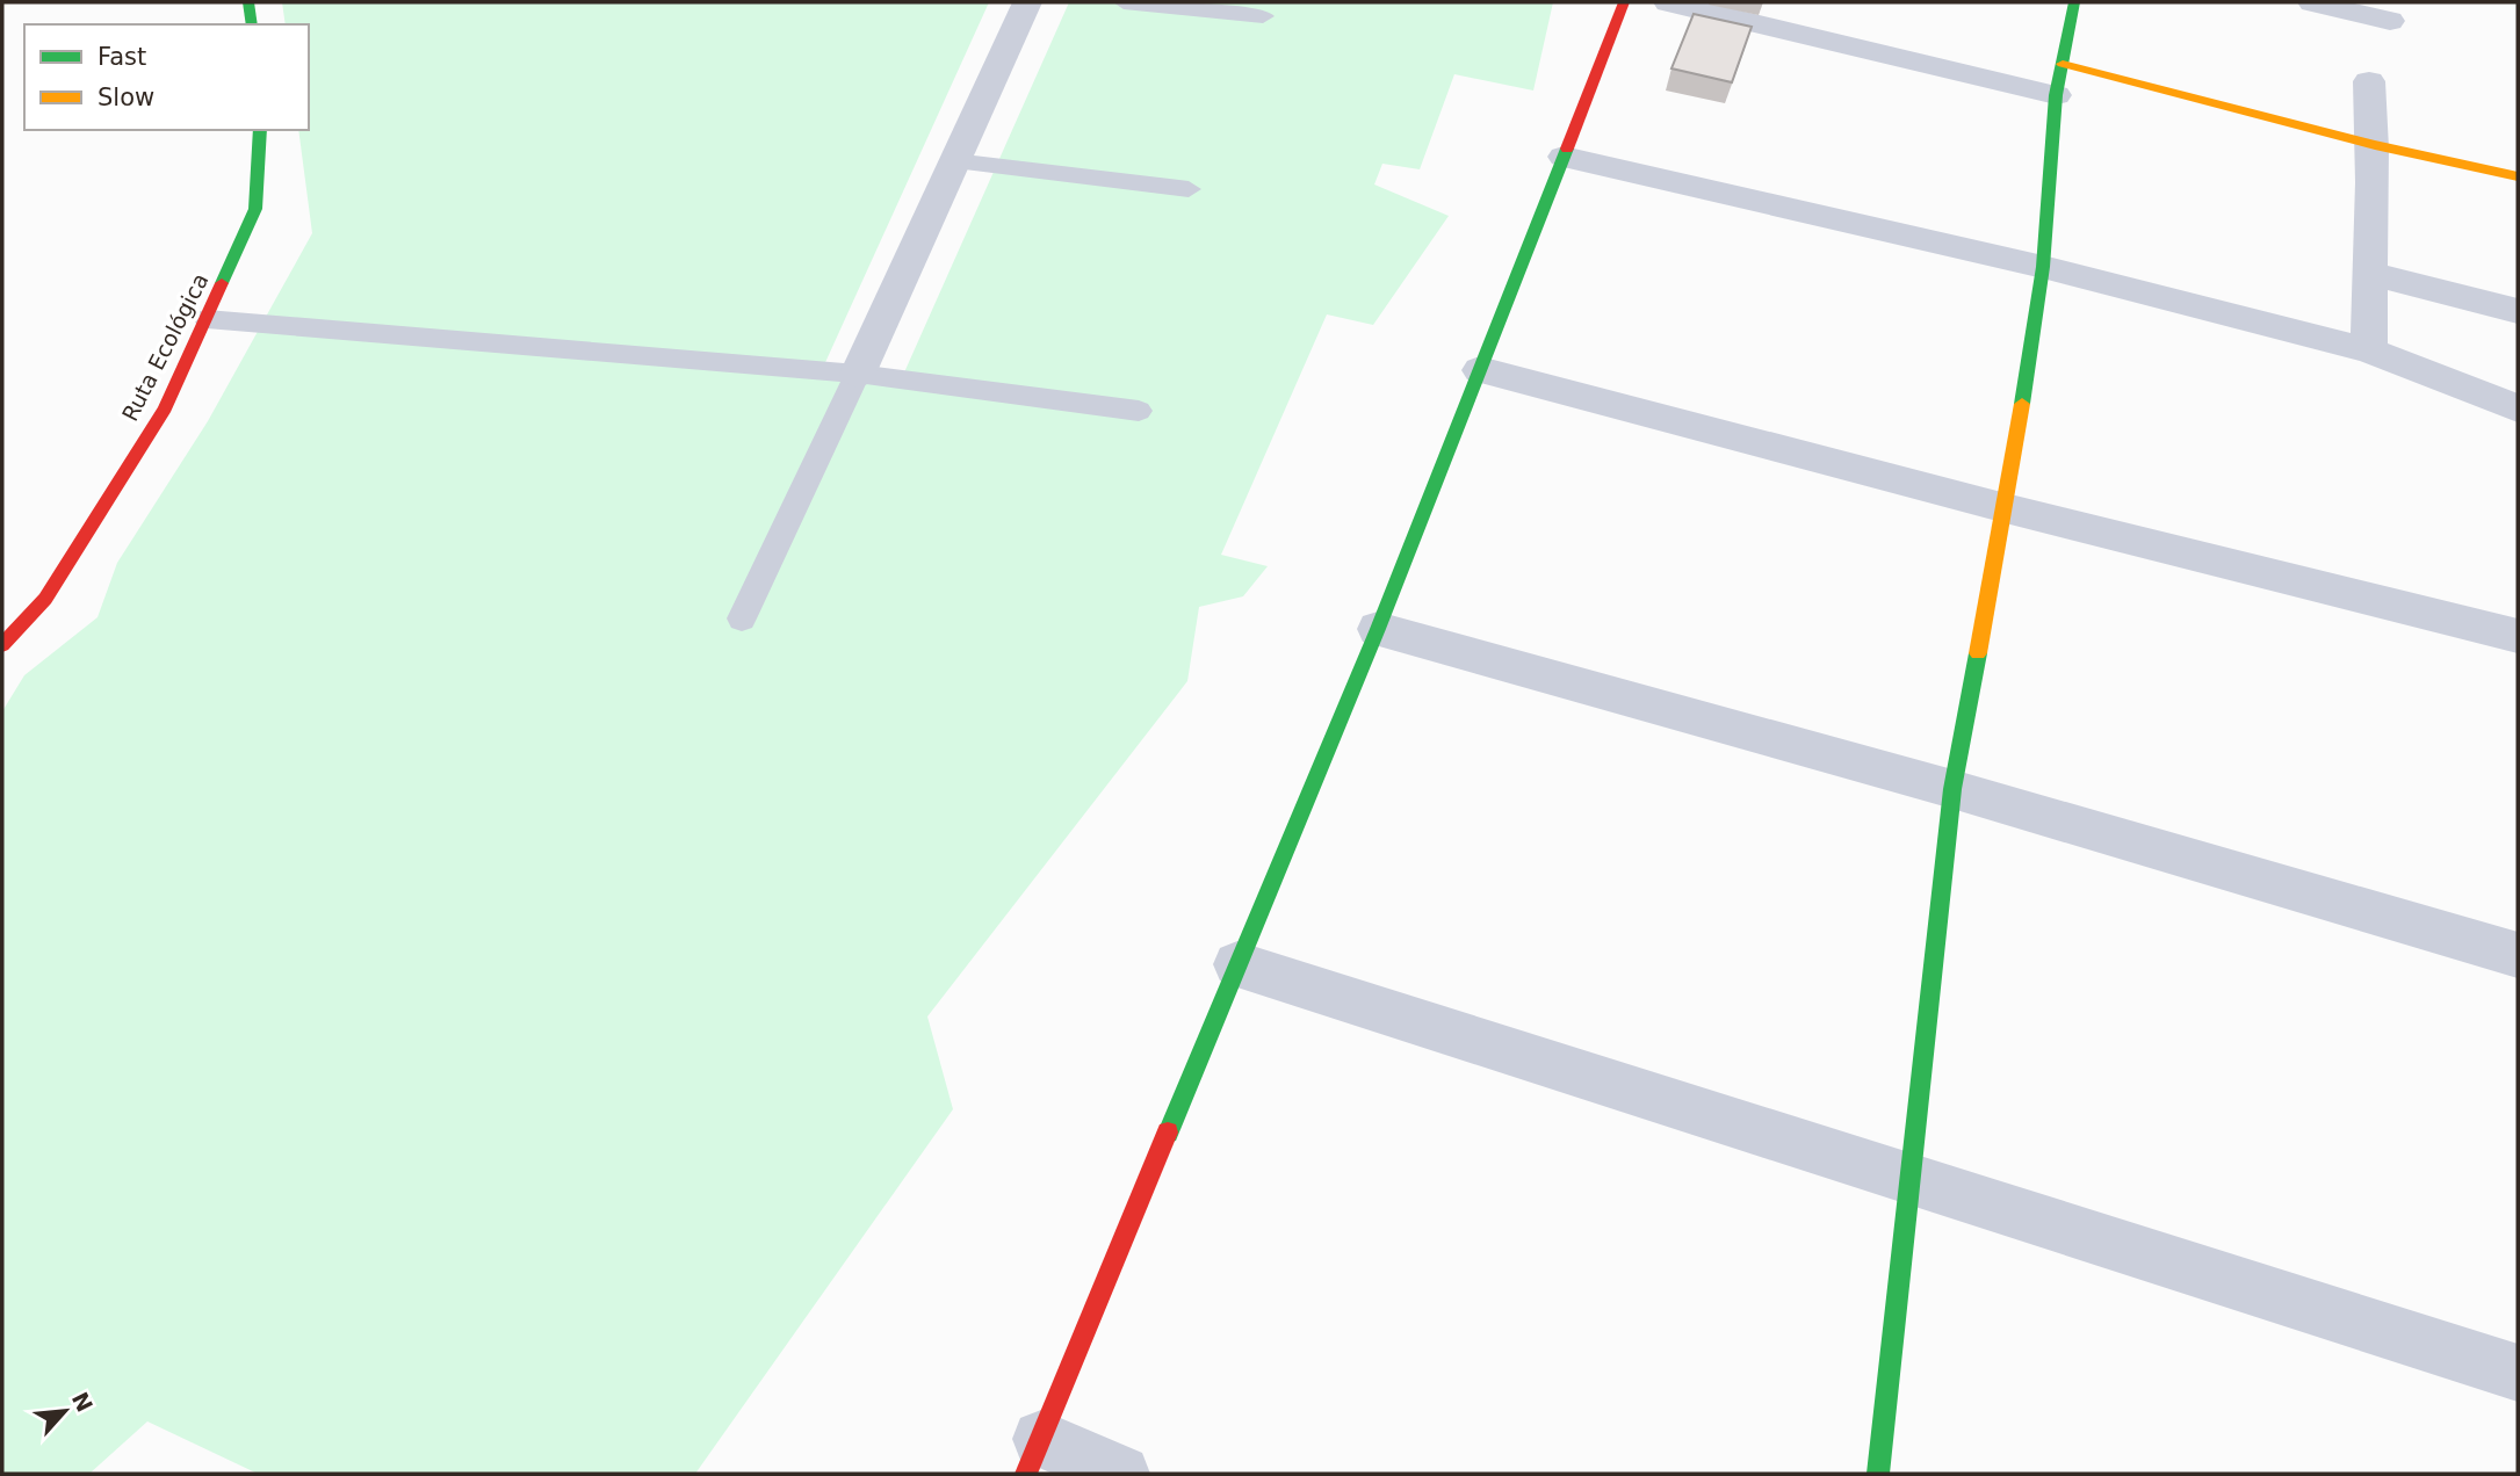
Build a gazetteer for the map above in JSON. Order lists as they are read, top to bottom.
{
  "streets": {
    "street": ["Ruta Ecológica"]
  },
  "legend": ["Fast", "Slow"],
  "north": "top right"
}
